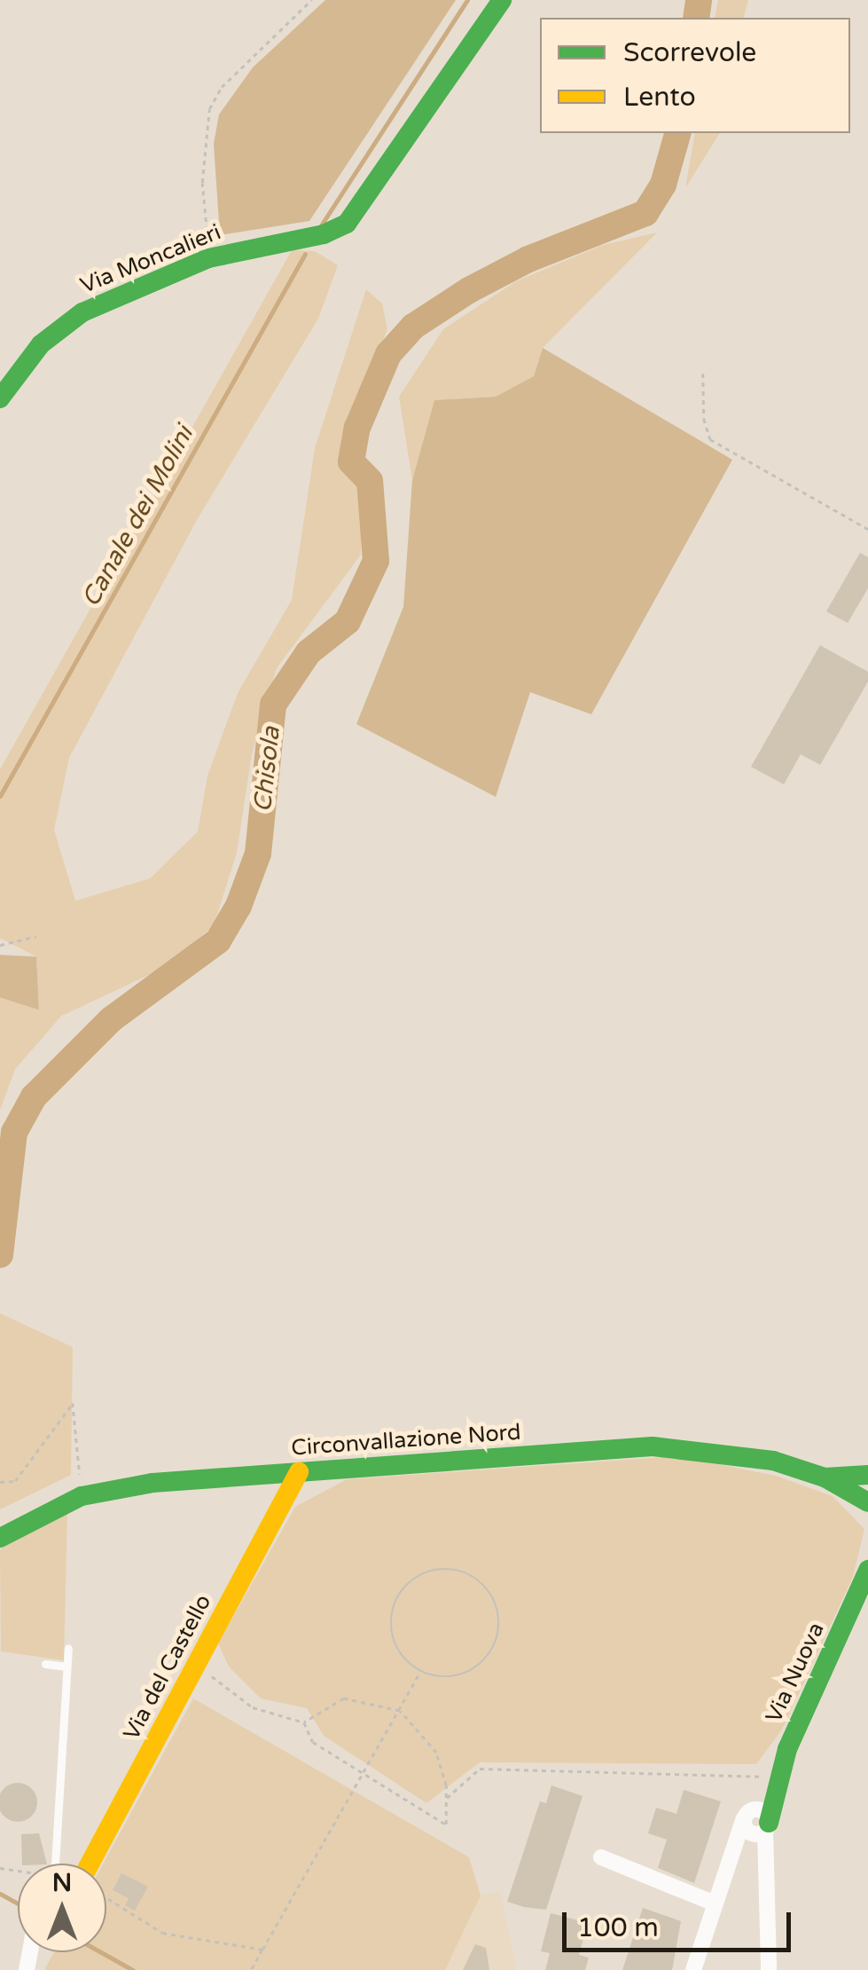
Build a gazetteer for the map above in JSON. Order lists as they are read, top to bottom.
{
  "streets": {
    "street": [
      "Via Moncalieri",
      "Circonvallazione Nord",
      "Via del Castello",
      "Via Nuova"
    ]
  },
  "crossings": [
    ["Circonvallazione Nord", "Via del Castello"]
  ],
  "water": ["Canale dei Molini", "Chisola"],
  "legend": ["Scorrevole", "Lento"],
  "scale_bar": "100 m",
  "north": "top"
}
